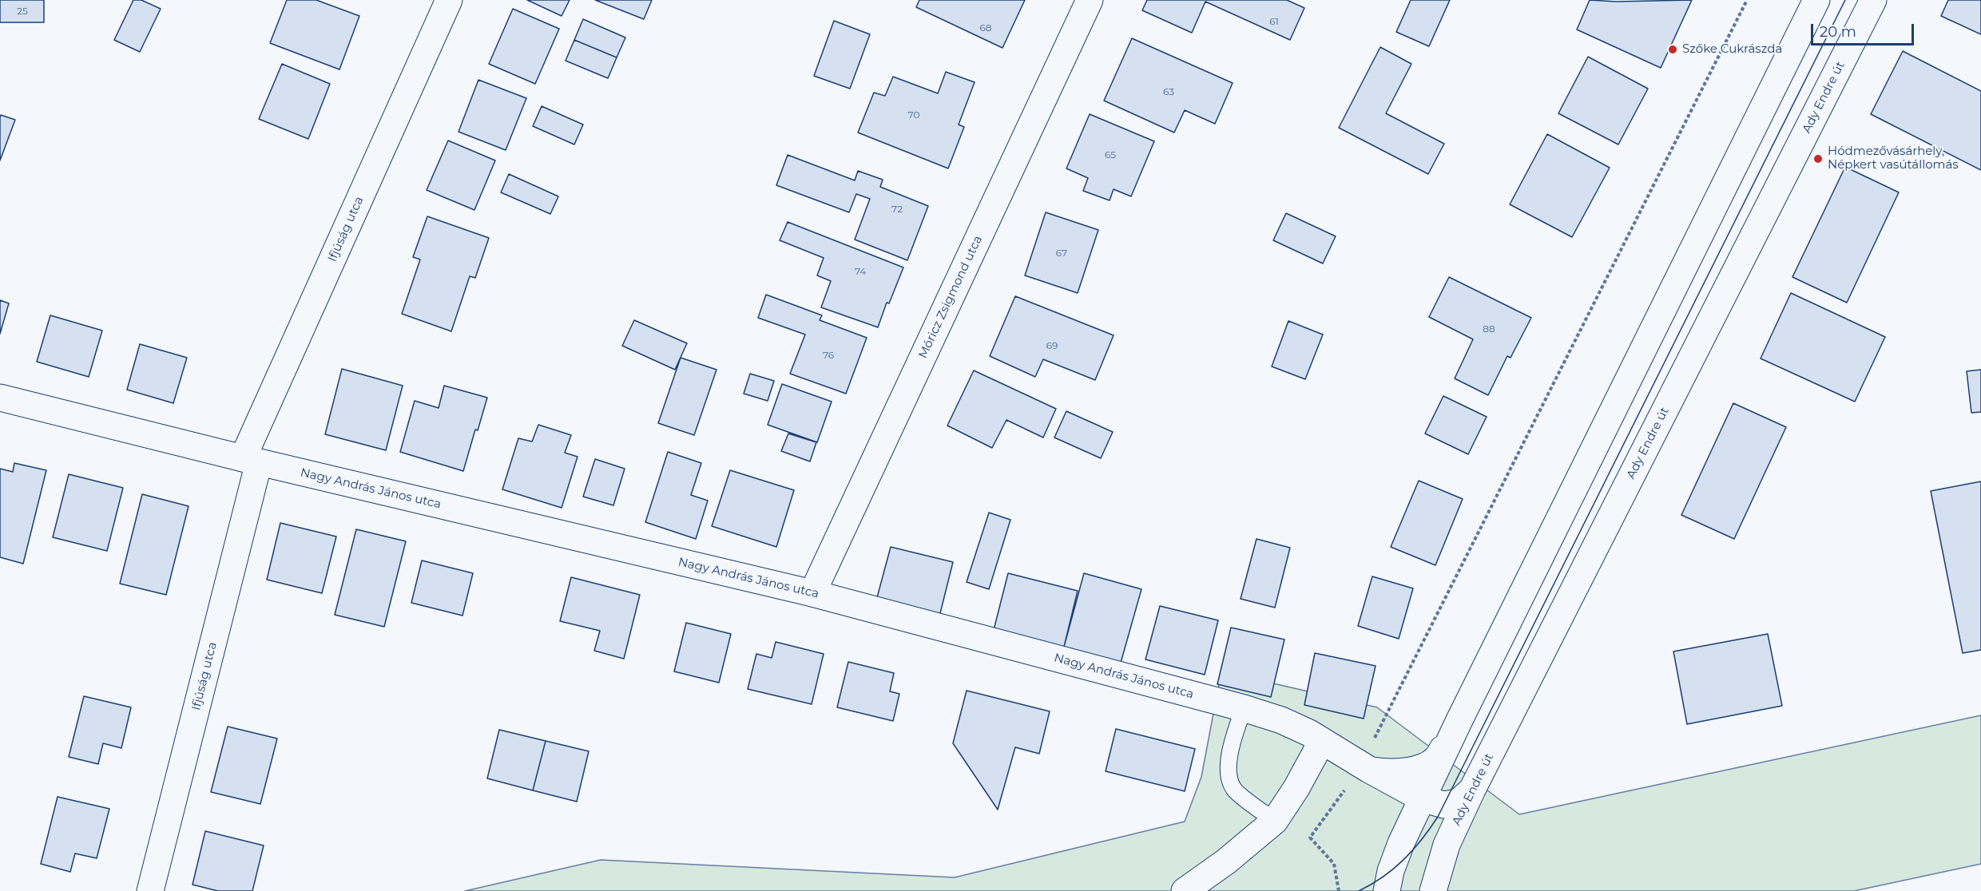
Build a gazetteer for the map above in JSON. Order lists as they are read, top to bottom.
{
  "streets": {
    "street": [
      "Ady Endre út",
      "Ifjúság utca",
      "Móricz Zsigmond utca",
      "Nagy András János utca"
    ]
  },
  "crossings": [
    ["Ady Endre út", "Nagy András János utca"],
    ["Ifjúság utca", "Nagy András János utca"],
    ["Móricz Zsigmond utca", "Nagy András János utca"]
  ],
  "places": ["Szőke Cukrászda", "Hódmezővásárhely, Népkert vasútállomás"],
  "house_numbers": [
    "25",
    "61",
    "68",
    "63",
    "70",
    "65",
    "72",
    "67",
    "74",
    "88",
    "69",
    "76"
  ],
  "scale_bar": "20 m"
}
